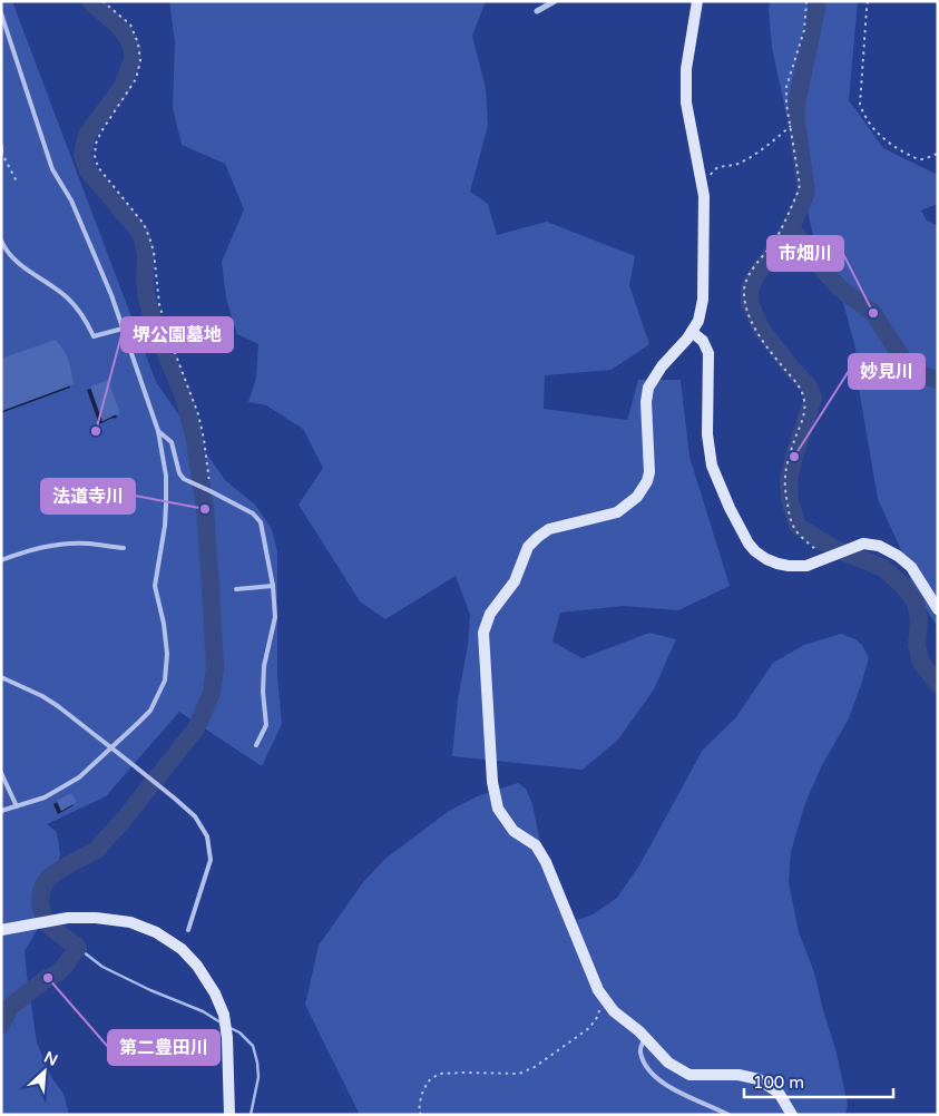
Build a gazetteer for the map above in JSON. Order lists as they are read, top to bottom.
{
  "places": [
    "市畑川",
    "堺公園墓地",
    "妙見川",
    "法道寺川",
    "第二豊田川"
  ],
  "scale_bar": "100 m",
  "north": "top right"
}
